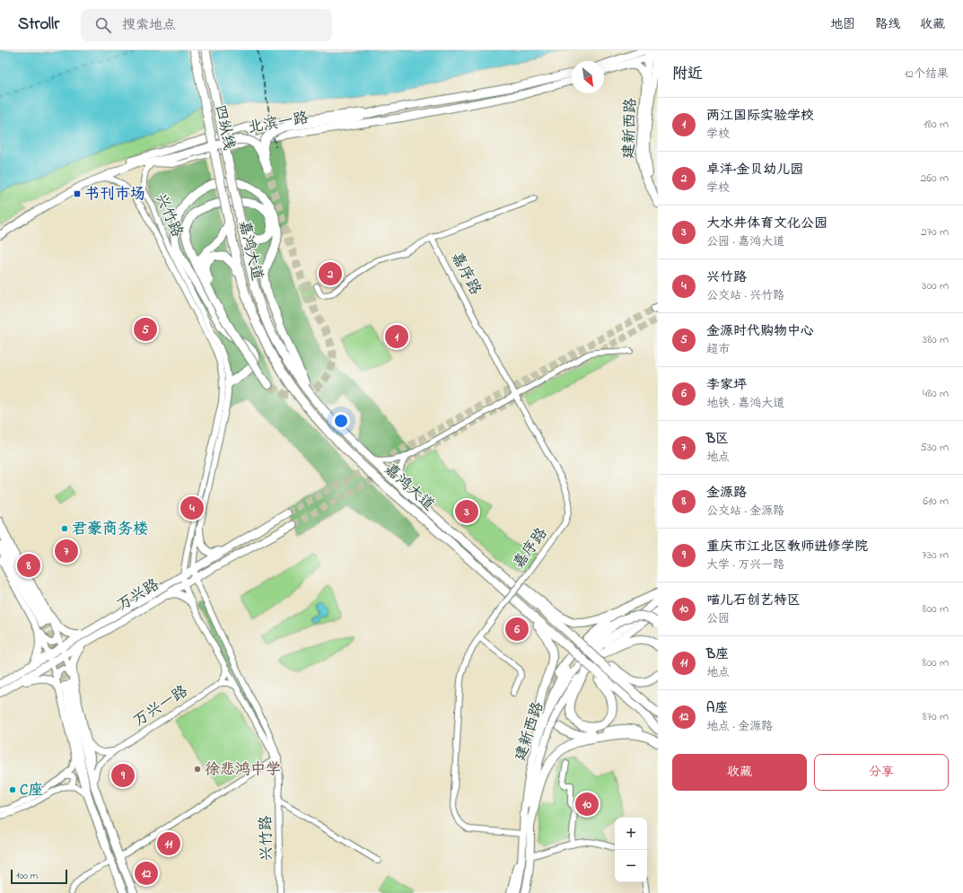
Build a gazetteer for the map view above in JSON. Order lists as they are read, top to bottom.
{
  "streets": {
    "highway": ["四纵线", "嘉鸿大道"],
    "main road": ["北滨一路", "建新西路", "万兴路"],
    "street": ["兴竹路", "嘉序路", "万兴一路"]
  },
  "crossings": [
    ["北滨一路", "兴竹路"],
    ["四纵线", "嘉鸿大道"],
    ["建新西路", "嘉序路"],
    ["兴竹路", "万兴路"]
  ],
  "places": {
    "transit": ["书刊市场"],
    "other": ["君豪商务楼", "徐悲鸿中学", "C座"]
  },
  "scale_bar": "100 m",
  "north": "bottom right",
  "page": {
    "header": "Strollr",
    "search": "搜索地点",
    "nav": ["地图", "路线", "收藏"],
    "heading": ["附近", "12个结果"],
    "list": [
      {
        "mark": "1",
        "name": "两江国际实验学校",
        "note": "学校",
        "value": "180 m"
      },
      {
        "mark": "2",
        "name": "卓洋·金贝幼儿园",
        "note": "学校",
        "value": "260 m"
      },
      {
        "mark": "3",
        "name": "大水井体育文化公园",
        "note": "公园 · 嘉鸿大道",
        "value": "270 m"
      },
      {
        "mark": "4",
        "name": "兴竹路",
        "note": "公交站 · 兴竹路",
        "value": "300 m"
      },
      {
        "mark": "5",
        "name": "金源时代购物中心",
        "note": "超市",
        "value": "380 m"
      },
      {
        "mark": "6",
        "name": "李家坪",
        "note": "地铁 · 嘉鸿大道",
        "value": "480 m"
      },
      {
        "mark": "7",
        "name": "B区",
        "note": "地点",
        "value": "530 m"
      },
      {
        "mark": "8",
        "name": "金源路",
        "note": "公交站 · 金源路",
        "value": "610 m"
      },
      {
        "mark": "9",
        "name": "重庆市江北区教师进修学院",
        "note": "大学 · 万兴一路",
        "value": "730 m"
      },
      {
        "mark": "10",
        "name": "喵儿石创艺特区",
        "note": "公园",
        "value": "800 m"
      },
      {
        "mark": "11",
        "name": "B座",
        "note": "地点",
        "value": "800 m"
      },
      {
        "mark": "12",
        "name": "A座",
        "note": "地点 · 金源路",
        "value": "870 m"
      }
    ],
    "pins": [
      "2",
      "5",
      "1",
      "4",
      "3",
      "7",
      "8",
      "6",
      "9",
      "10",
      "11",
      "12"
    ],
    "buttons": ["收藏", "分享"],
    "map_buttons": ["+", "−"],
    "scale": "100 m"
  }
}
